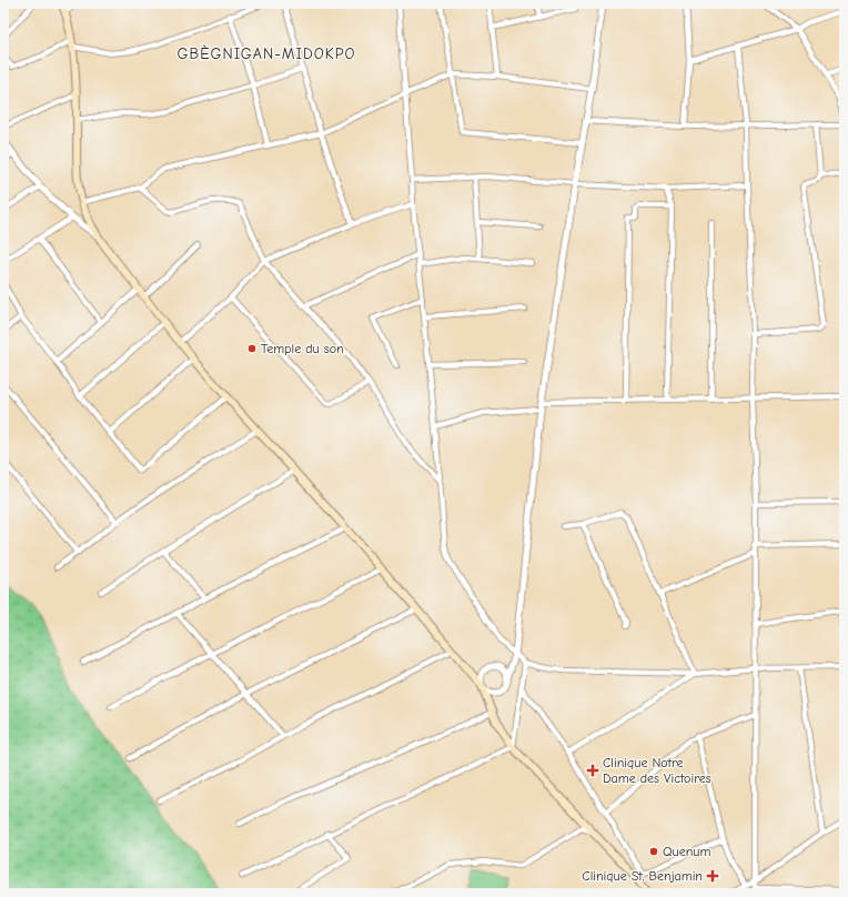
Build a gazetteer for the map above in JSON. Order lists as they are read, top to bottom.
{
  "districts": ["GBÈGNIGAN-MIDOKPO"],
  "places": {
    "other": ["Temple du son", "Quenum"],
    "health": ["Clinique Notre Dame des Victoires", "Clinique St. Benjamin"]
  }
}
